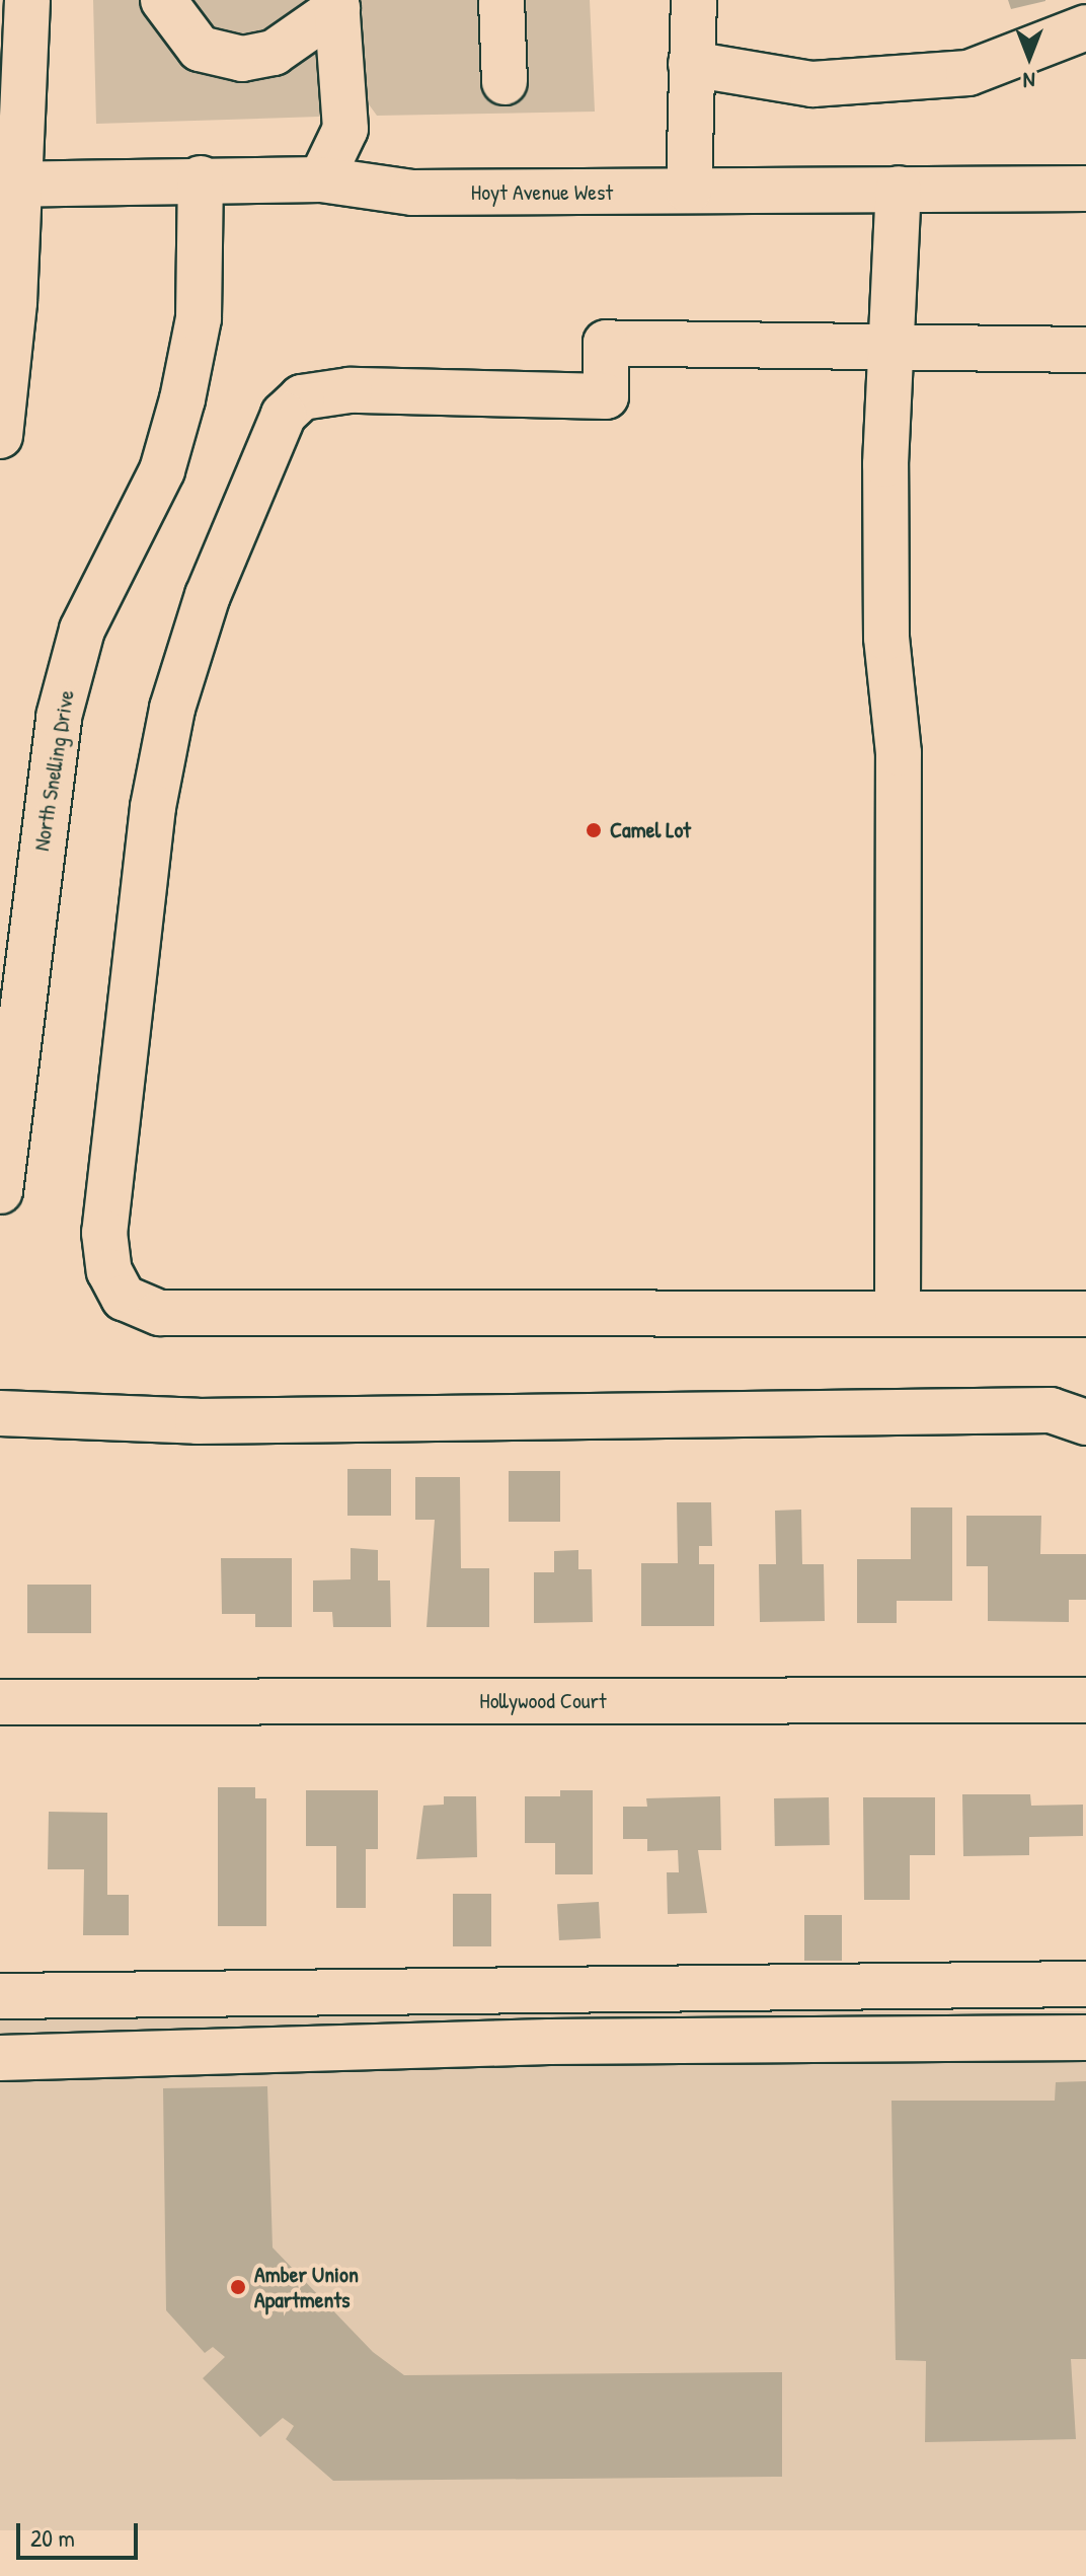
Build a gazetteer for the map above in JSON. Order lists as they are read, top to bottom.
{
  "streets": {
    "street": ["Hoyt Avenue West", "North Snelling Drive", "Hollywood Court"]
  },
  "crossings": [
    ["Hoyt Avenue West", "North Snelling Drive"]
  ],
  "places": ["Camel Lot", "Amber Union Apartments"],
  "scale_bar": "20 m",
  "north": "bottom"
}
